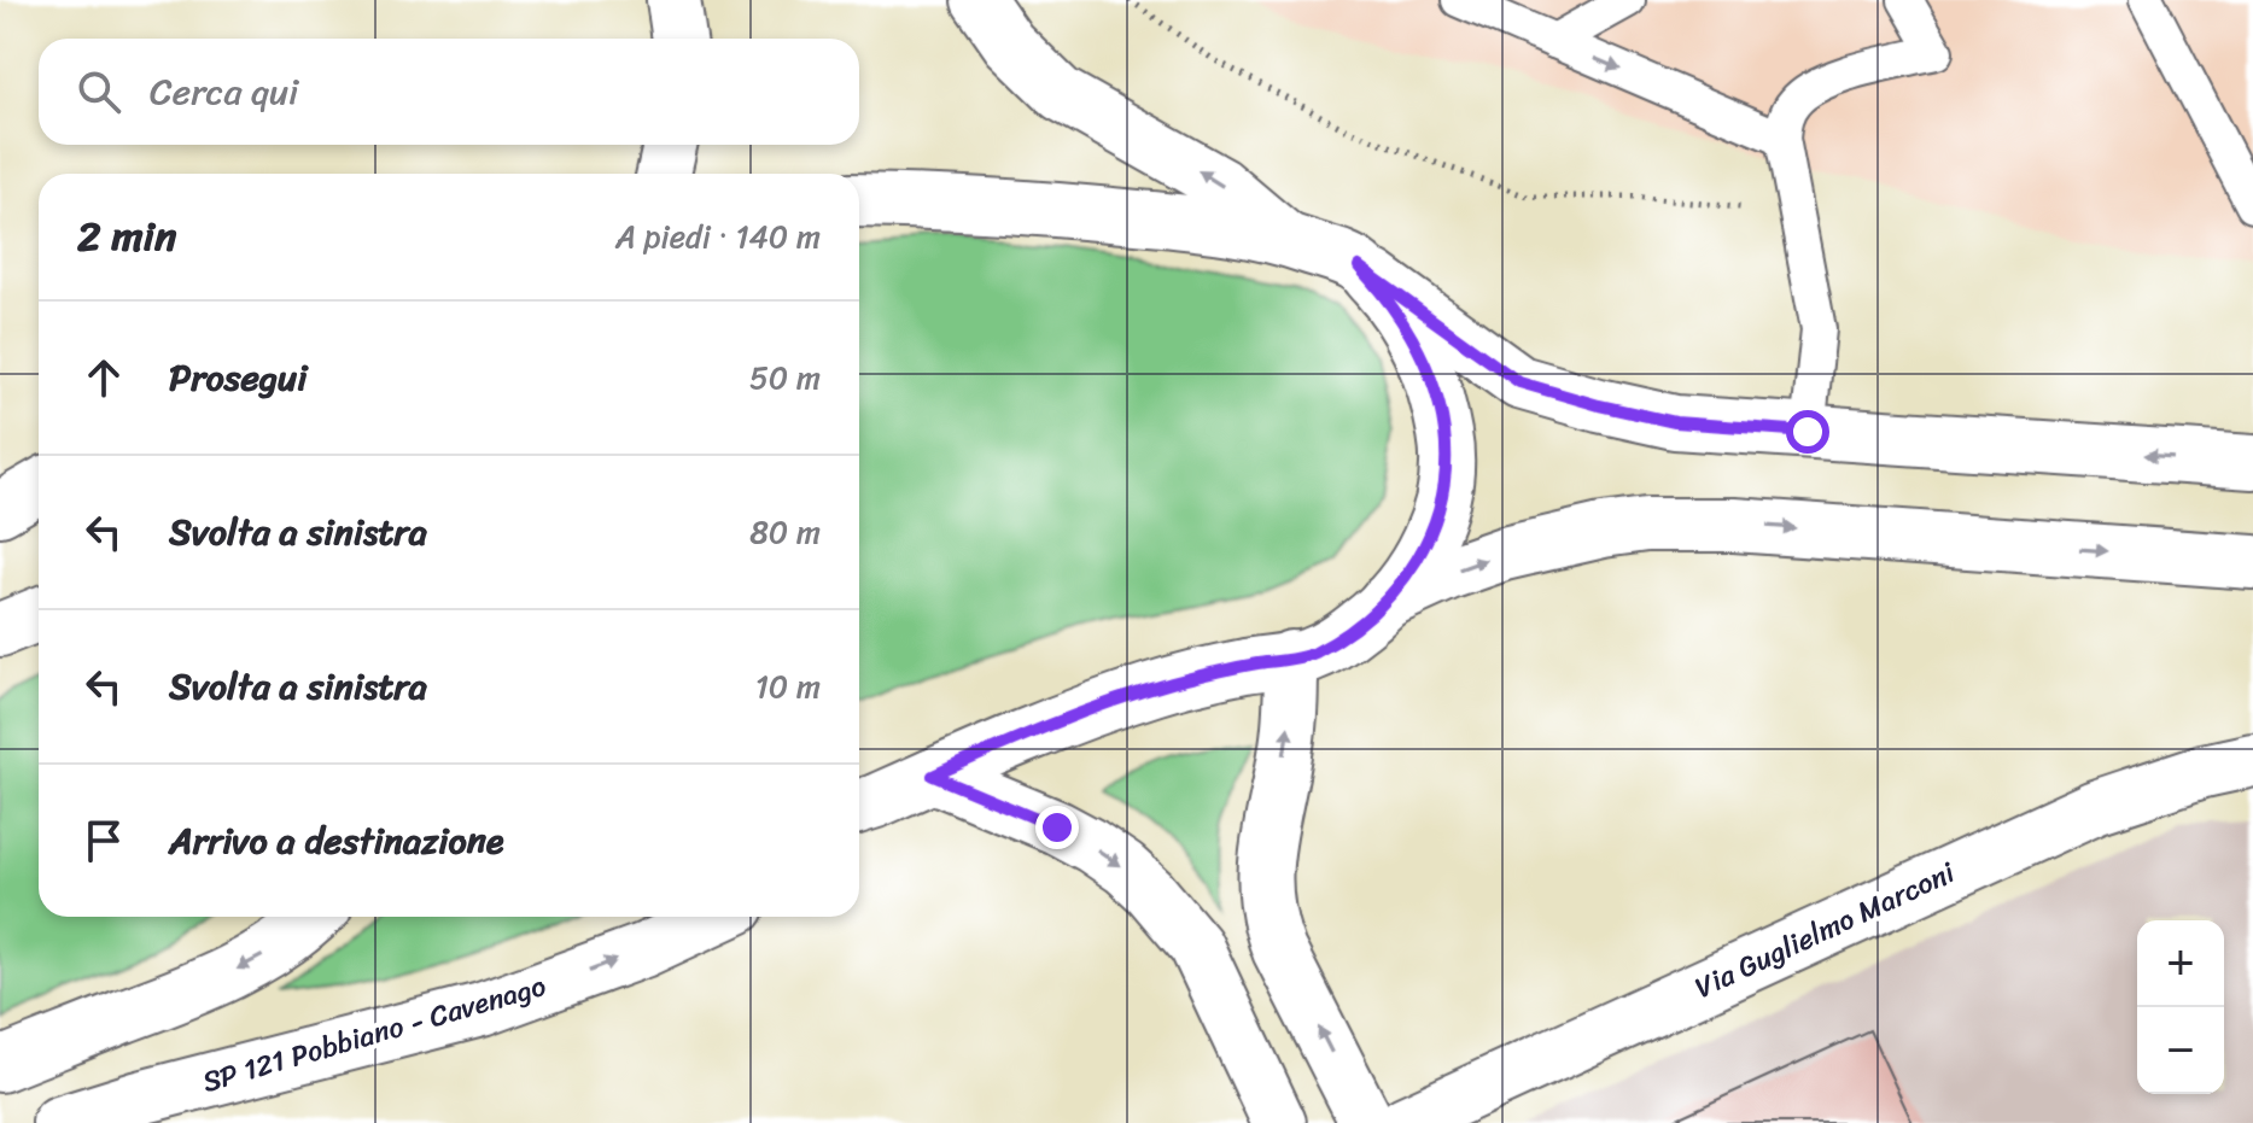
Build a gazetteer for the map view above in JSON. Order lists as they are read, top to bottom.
{
  "streets": {
    "main road": ["Via Guglielmo Marconi", "SP 121 Pobbiano - Cavenago"]
  },
  "page": {
    "search": "Cerca qui",
    "heading": ["2 min", "A piedi · 140 m"],
    "list": [
      ["Prosegui", "50 m"],
      ["Svolta a sinistra", "80 m"],
      ["Svolta a sinistra", "10 m"],
      "Arrivo a destinazione"
    ],
    "map_buttons": ["+", "−"]
  }
}
